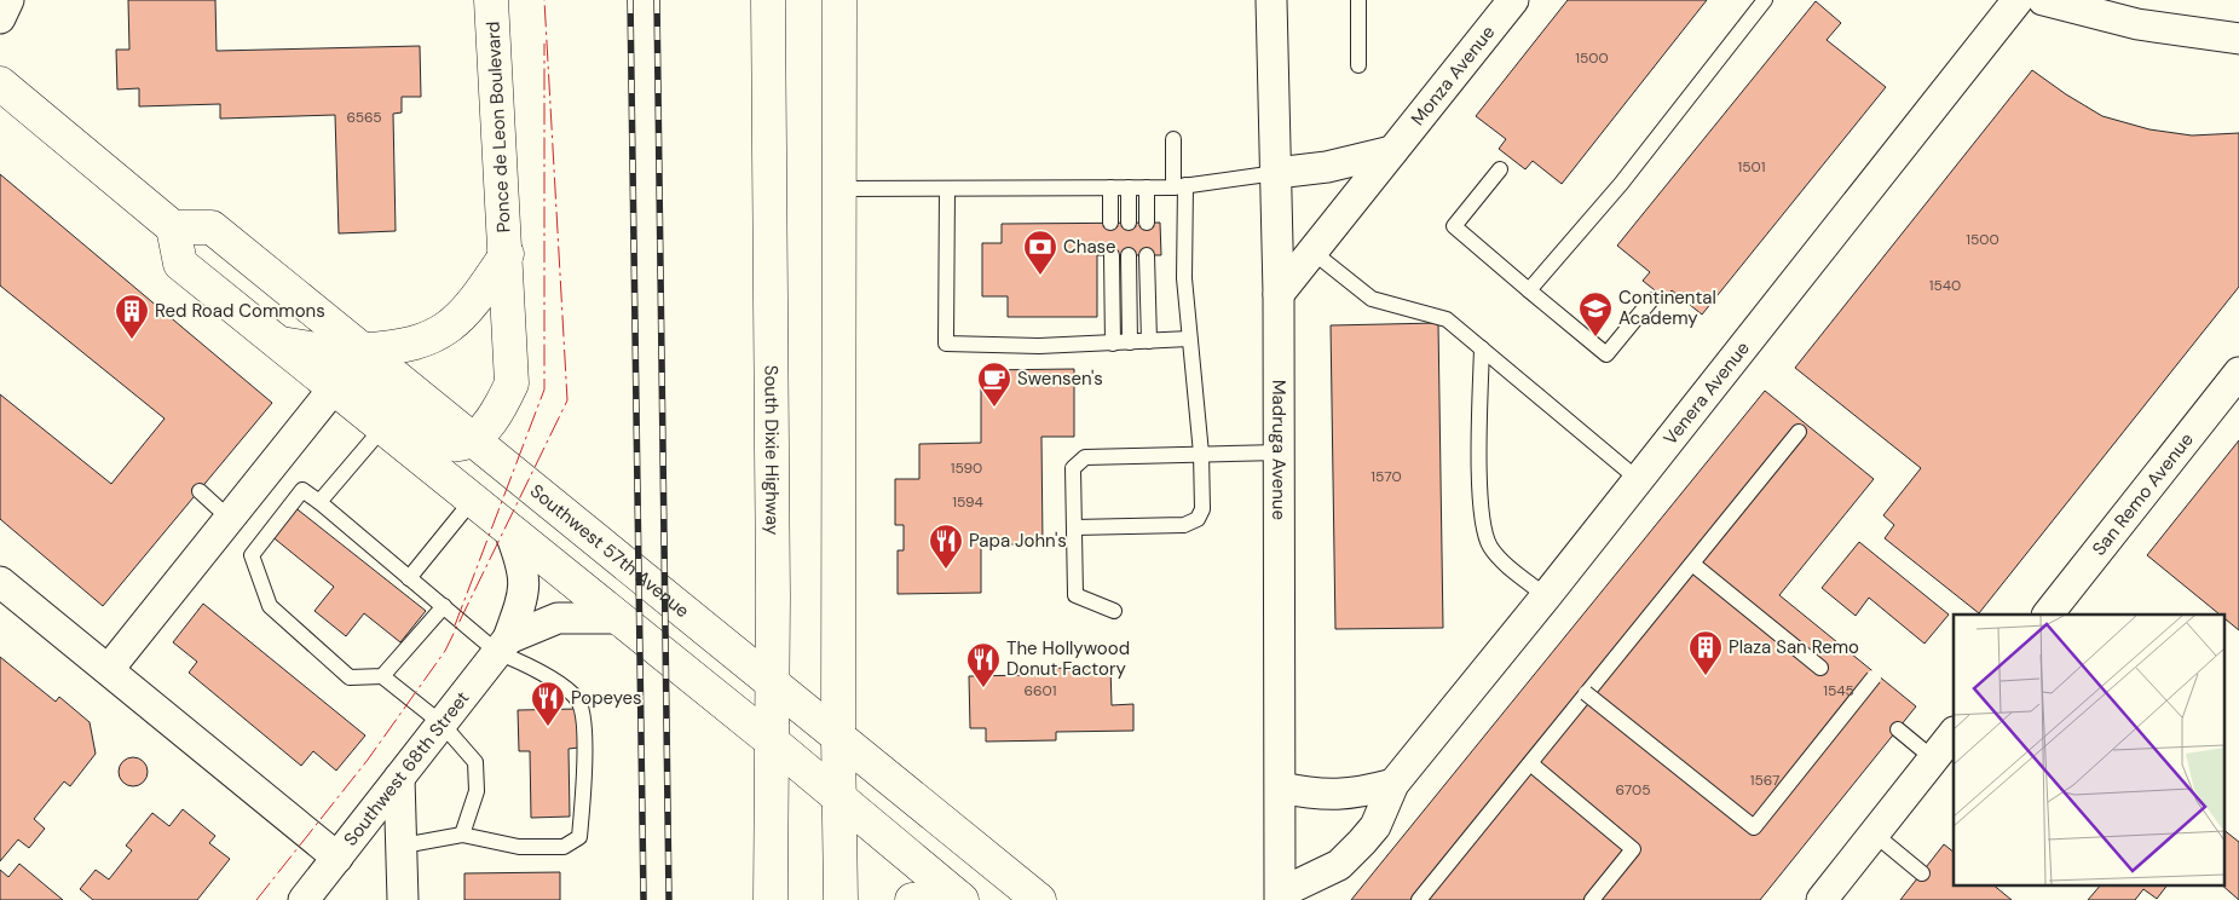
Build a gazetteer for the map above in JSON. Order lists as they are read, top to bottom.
{
  "streets": {
    "main road": ["Ponce de Leon Boulevard", "South Dixie Highway", "Southwest 57th Avenue"],
    "street": [
      "Monza Avenue",
      "Venera Avenue",
      "Madruga Avenue",
      "San Remo Avenue",
      "Southwest 68th Street"
    ]
  },
  "crossings": [
    ["Monza Avenue", "Madruga Avenue"],
    ["Ponce de Leon Boulevard", "Southwest 57th Avenue"],
    ["Venera Avenue", "Madruga Avenue"],
    ["South Dixie Highway", "Southwest 57th Avenue"]
  ],
  "places": {
    "bank": ["Chase"],
    "school or university": ["Continental Academy"],
    "building": ["Red Road Commons", "Plaza San Remo"],
    "cafe": ["Swensen's"],
    "restaurant": ["Papa John's", "The Hollywood Donut Factory", "Popeyes"]
  },
  "house_numbers": [
    "1500",
    "6565",
    "1501",
    "1500",
    "1540",
    "1590",
    "1570",
    "1594",
    "6601",
    "1545",
    "1567",
    "6705"
  ]
}
